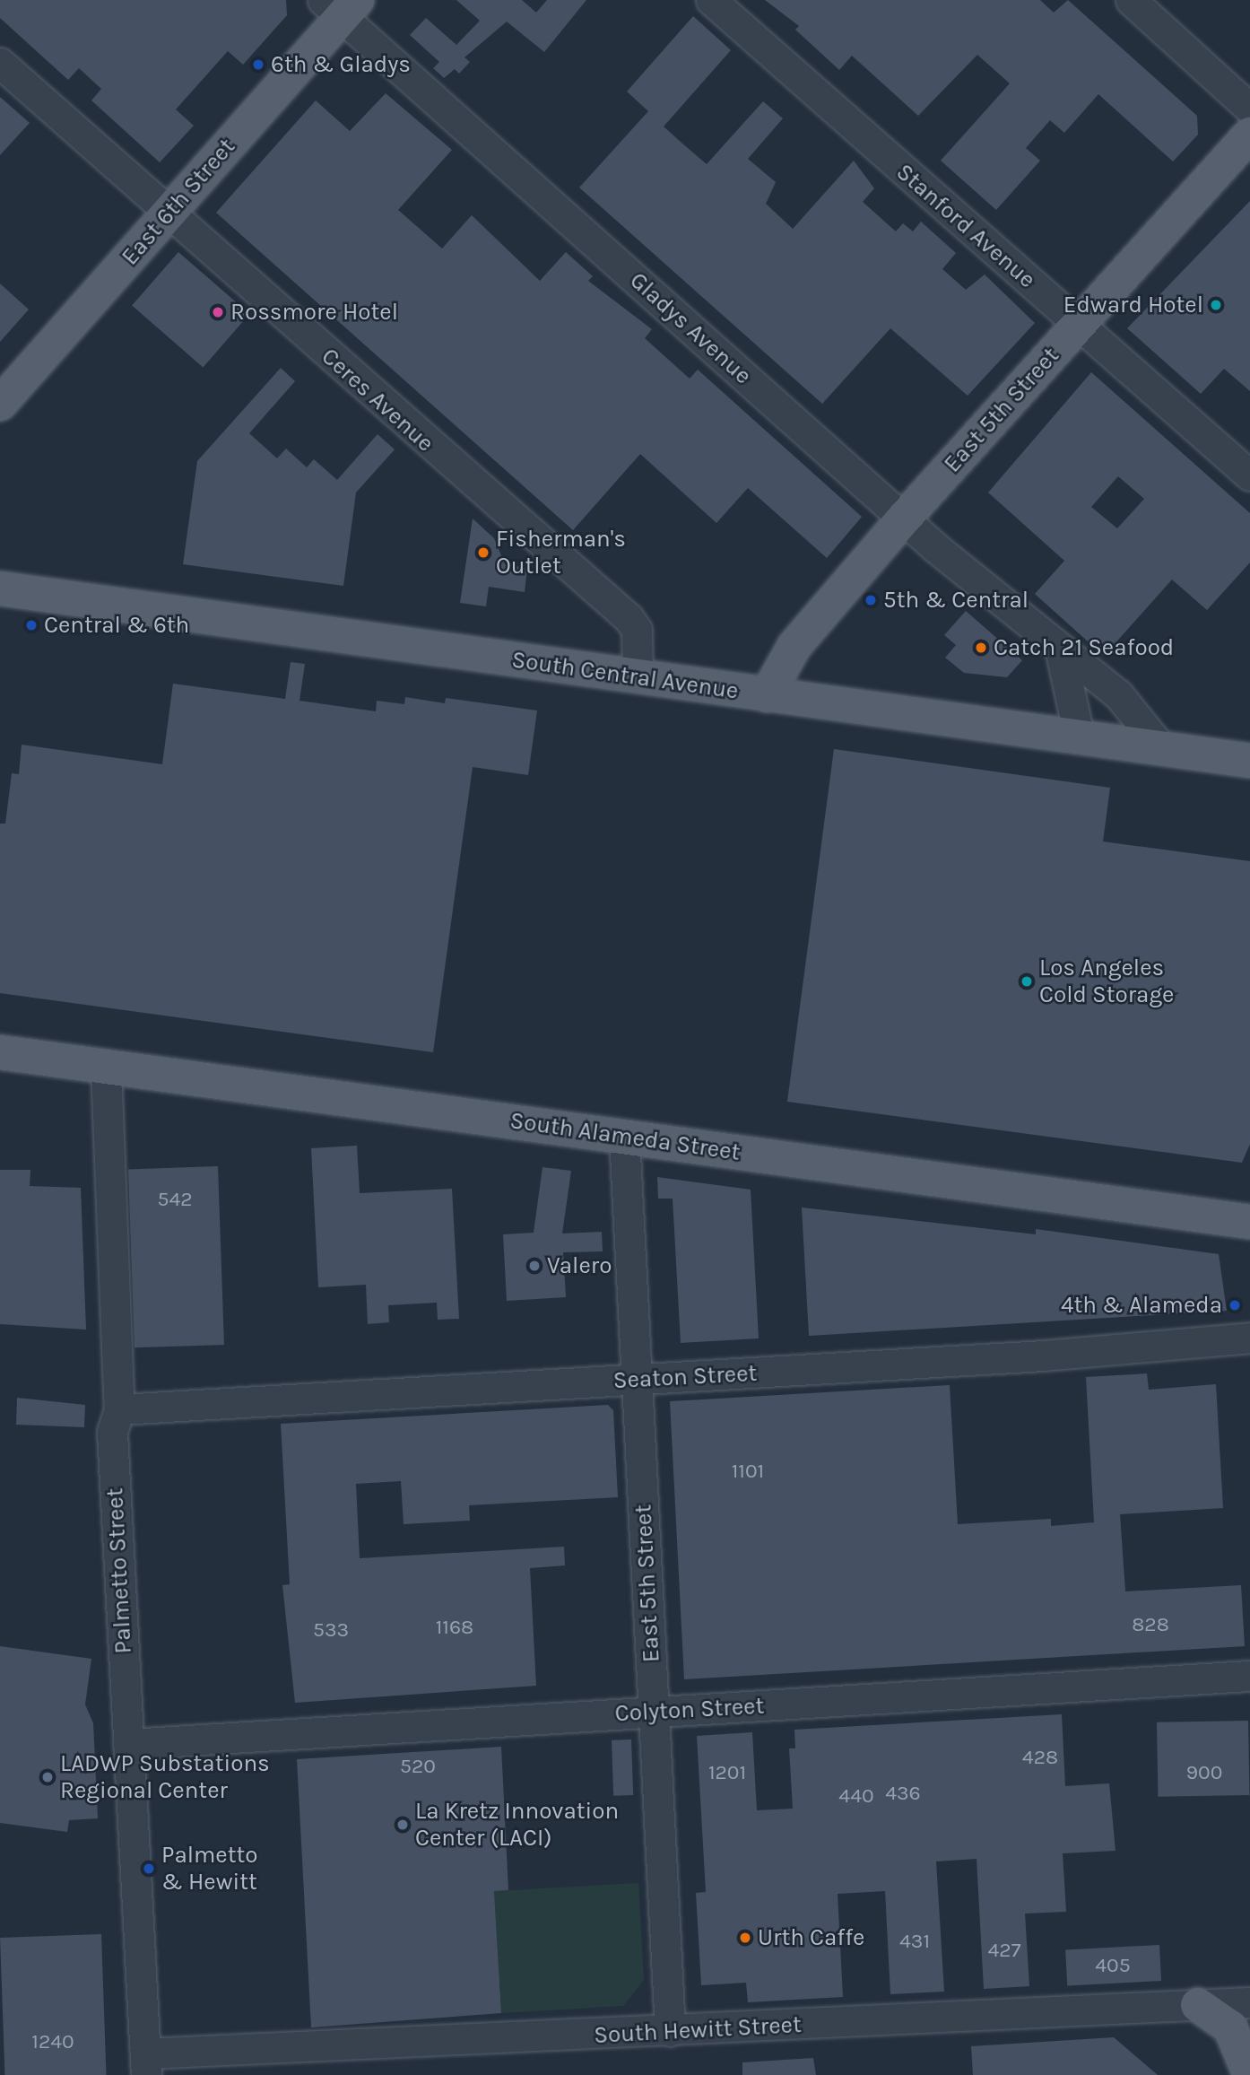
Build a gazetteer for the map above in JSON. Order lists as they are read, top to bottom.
{
  "streets": {
    "main road": [
      "East 6th Street",
      "East 5th Street",
      "South Central Avenue",
      "South Alameda Street"
    ],
    "street": [
      "Stanford Avenue",
      "Gladys Avenue",
      "Ceres Avenue",
      "Seaton Street",
      "Palmetto Street",
      "Colyton Street",
      "South Hewitt Street"
    ]
  },
  "crossings": [
    ["East 6th Street", "Gladys Avenue"],
    ["East 6th Street", "Ceres Avenue"],
    ["Stanford Avenue", "East 5th Street"],
    ["Gladys Avenue", "East 5th Street"],
    ["Gladys Avenue", "South Central Avenue"],
    ["Ceres Avenue", "South Central Avenue"],
    ["East 5th Street", "South Central Avenue"],
    ["East 5th Street", "South Alameda Street"],
    ["East 5th Street", "Seaton Street"],
    ["East 5th Street", "Colyton Street"],
    ["East 5th Street", "South Hewitt Street"],
    ["South Alameda Street", "Palmetto Street"],
    ["Seaton Street", "Palmetto Street"],
    ["Palmetto Street", "Colyton Street"],
    ["Palmetto Street", "South Hewitt Street"]
  ],
  "places": [
    "6th & Gladys",
    "Edward Hotel",
    "Rossmore Hotel",
    "Fisherman's Outlet",
    "5th & Central",
    "Central & 6th",
    "Catch 21 Seafood",
    "Los Angeles Cold Storage",
    "Valero",
    "4th & Alameda",
    "LADWP Substations Regional Center",
    "La Kretz Innovation Center (LACI)",
    "Palmetto & Hewitt",
    "Urth Caffe"
  ],
  "house_numbers": [
    "542",
    "1101",
    "828",
    "1168",
    "533",
    "428",
    "520",
    "1201",
    "900",
    "436",
    "440",
    "431",
    "427",
    "405",
    "1240"
  ]
}
